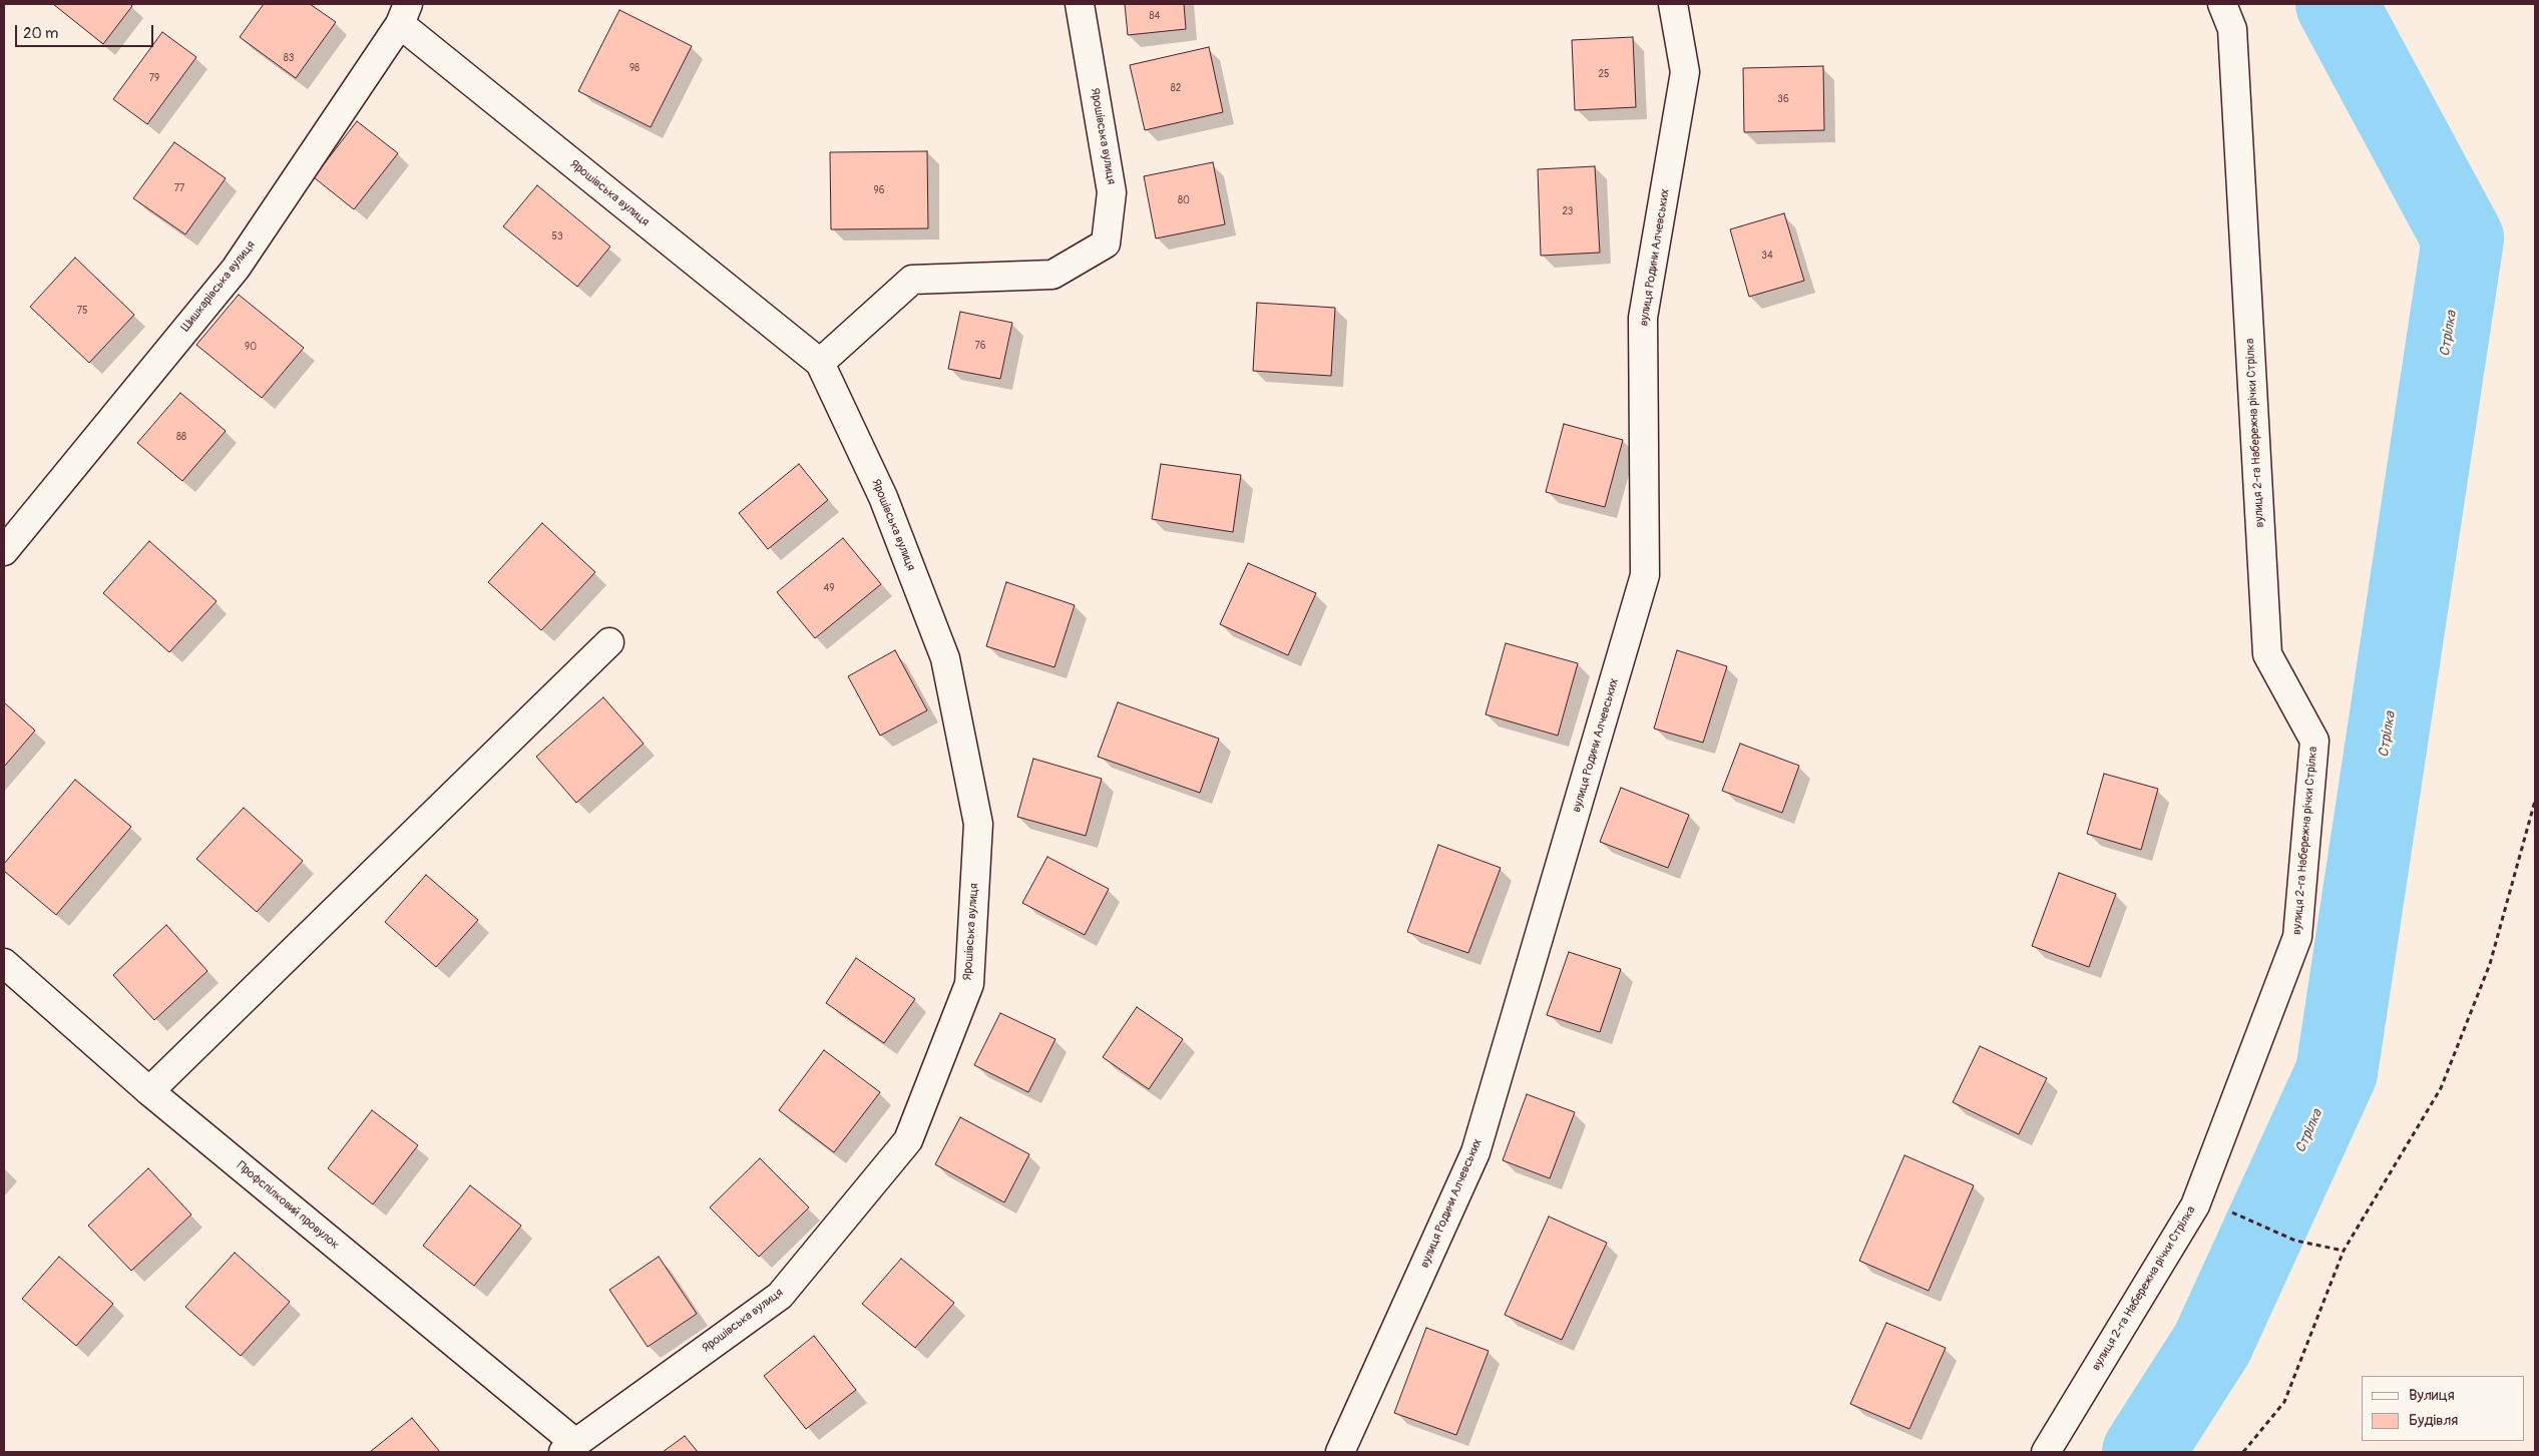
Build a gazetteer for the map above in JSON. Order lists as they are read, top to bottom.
{
  "streets": {
    "street": [
      "Ярошівська вулиця",
      "вулиця Родини Алчевських",
      "Шишкарівська вулиця",
      "вулиця 2-га Набережна річки Стрілка",
      "Профспілковий провулок"
    ]
  },
  "crossings": [
    ["Ярошівська вулиця", "Шишкарівська вулиця"],
    ["Ярошівська вулиця", "Профспілковий провулок"]
  ],
  "water": ["Стрілка"],
  "house_numbers": [
    "84",
    "83",
    "98",
    "25",
    "79",
    "82",
    "36",
    "77",
    "96",
    "80",
    "23",
    "53",
    "34",
    "75",
    "76",
    "90",
    "88",
    "49"
  ],
  "legend": ["Вулиця", "Будівля"],
  "scale_bar": "20 m"
}
